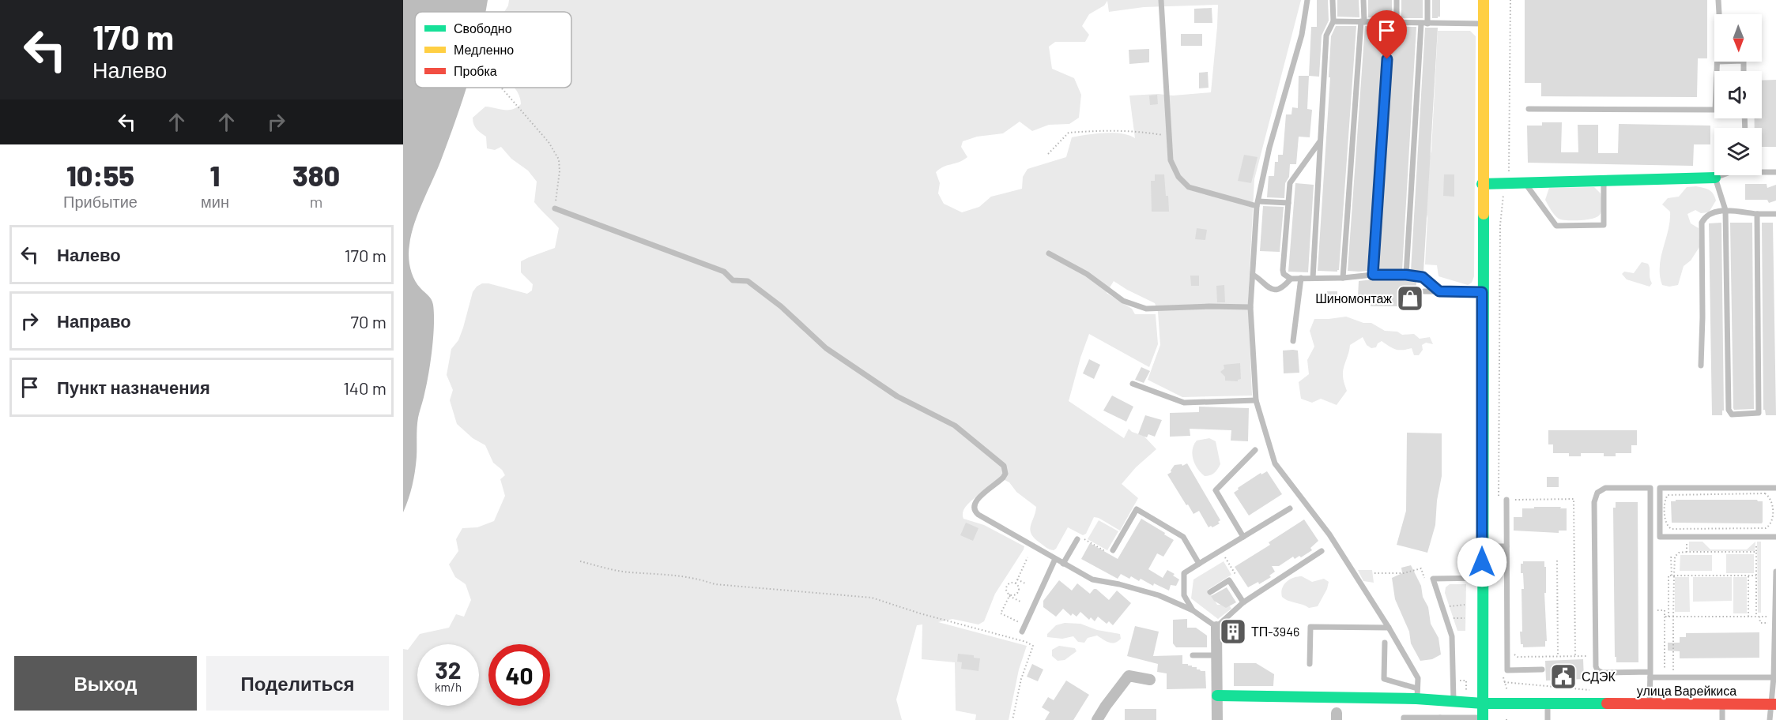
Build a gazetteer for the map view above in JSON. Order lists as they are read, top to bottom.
{
  "streets": {
    "street": ["улица Варейкиса"]
  },
  "places": {
    "shop": ["Шиномонтаж"],
    "building": ["ТП-3946"],
    "public building": ["СДЭК"]
  },
  "legend": ["Свободно", "Медленно", "Пробка"],
  "north": "bottom",
  "page": {
    "turn": ["170 m", "Налево"],
    "eta": [
      "10:55",
      "Прибытие",
      "1",
      "мин",
      "380",
      "m"
    ],
    "list": [
      {
        "name": "Налево",
        "value": "170 m"
      },
      {
        "name": "Направо",
        "value": "70 m"
      },
      {
        "name": "Пункт назначения",
        "value": "140 m"
      }
    ],
    "speed": "32 km/h",
    "limit": "40",
    "buttons": ["Выход", "Поделиться"]
  }
}
